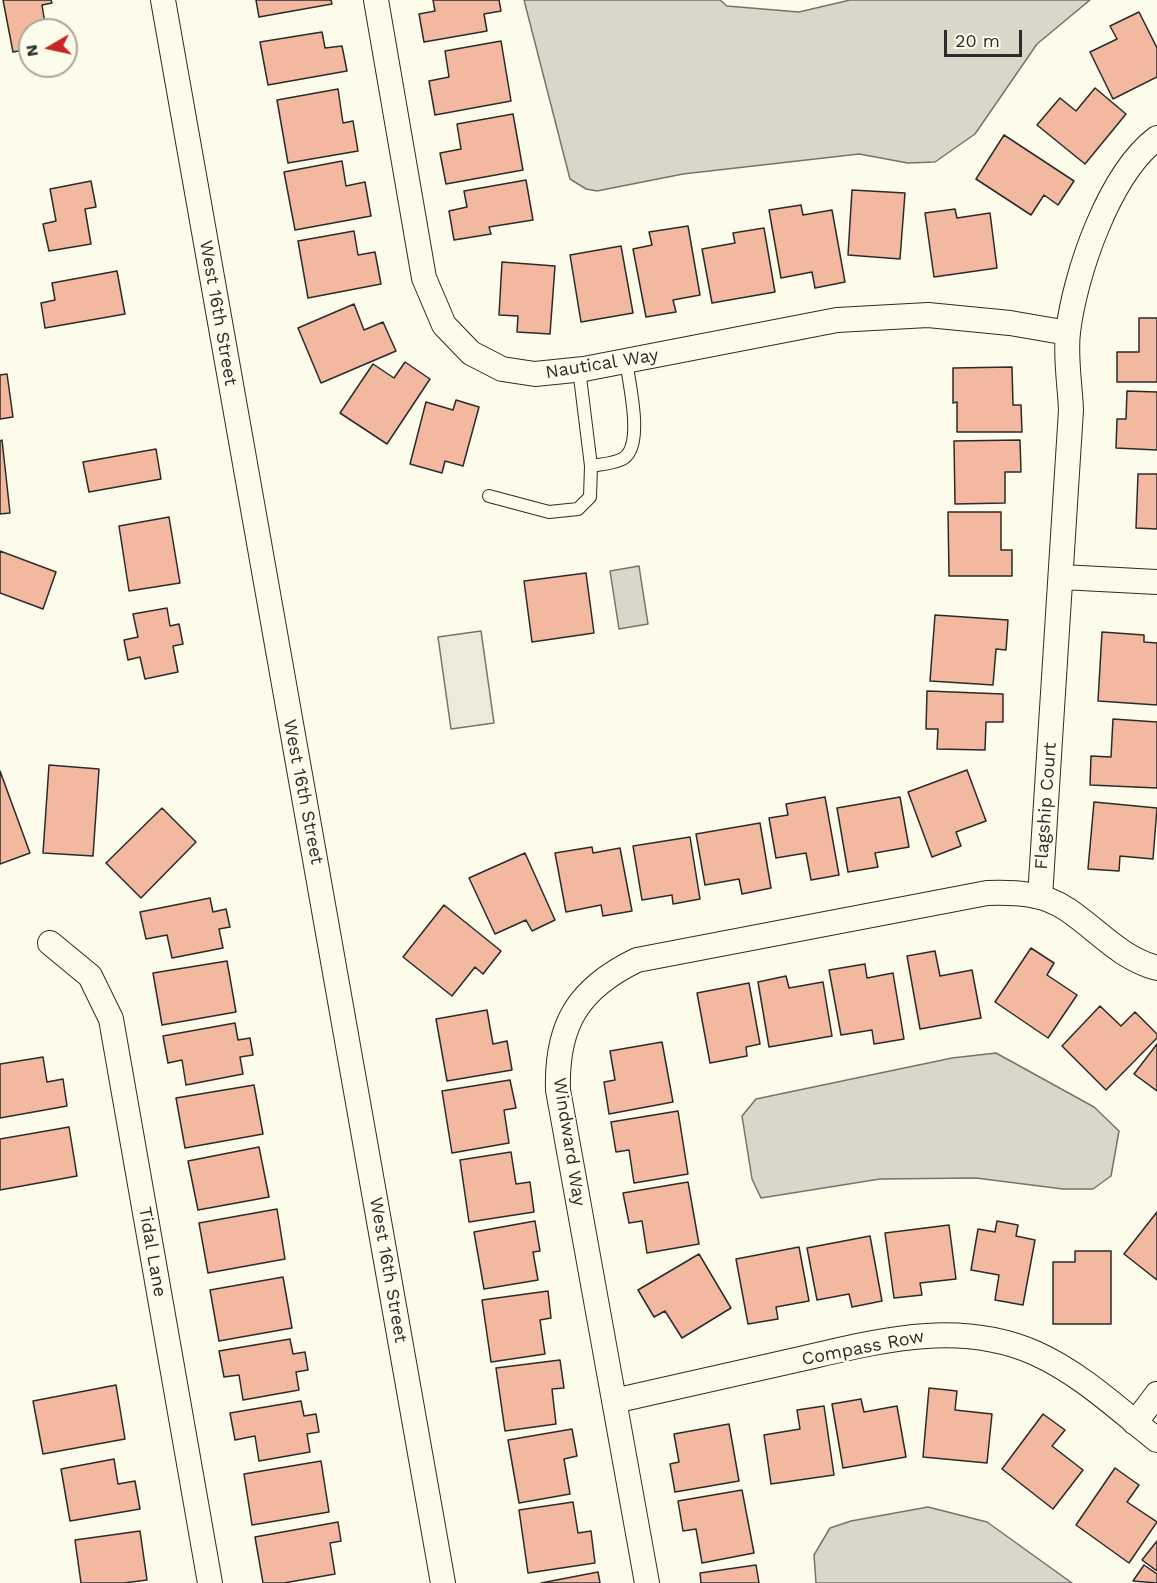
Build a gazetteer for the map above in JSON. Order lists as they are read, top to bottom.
{
  "streets": {
    "street": [
      "West 16th Street",
      "Nautical Way",
      "Flagship Court",
      "Windward Way",
      "Tidal Lane",
      "Compass Row"
    ]
  },
  "crossings": [
    ["Nautical Way", "Flagship Court"],
    ["Flagship Court", "Windward Way"],
    ["Windward Way", "Compass Row"]
  ],
  "scale_bar": "20 m",
  "north": "left"
}
